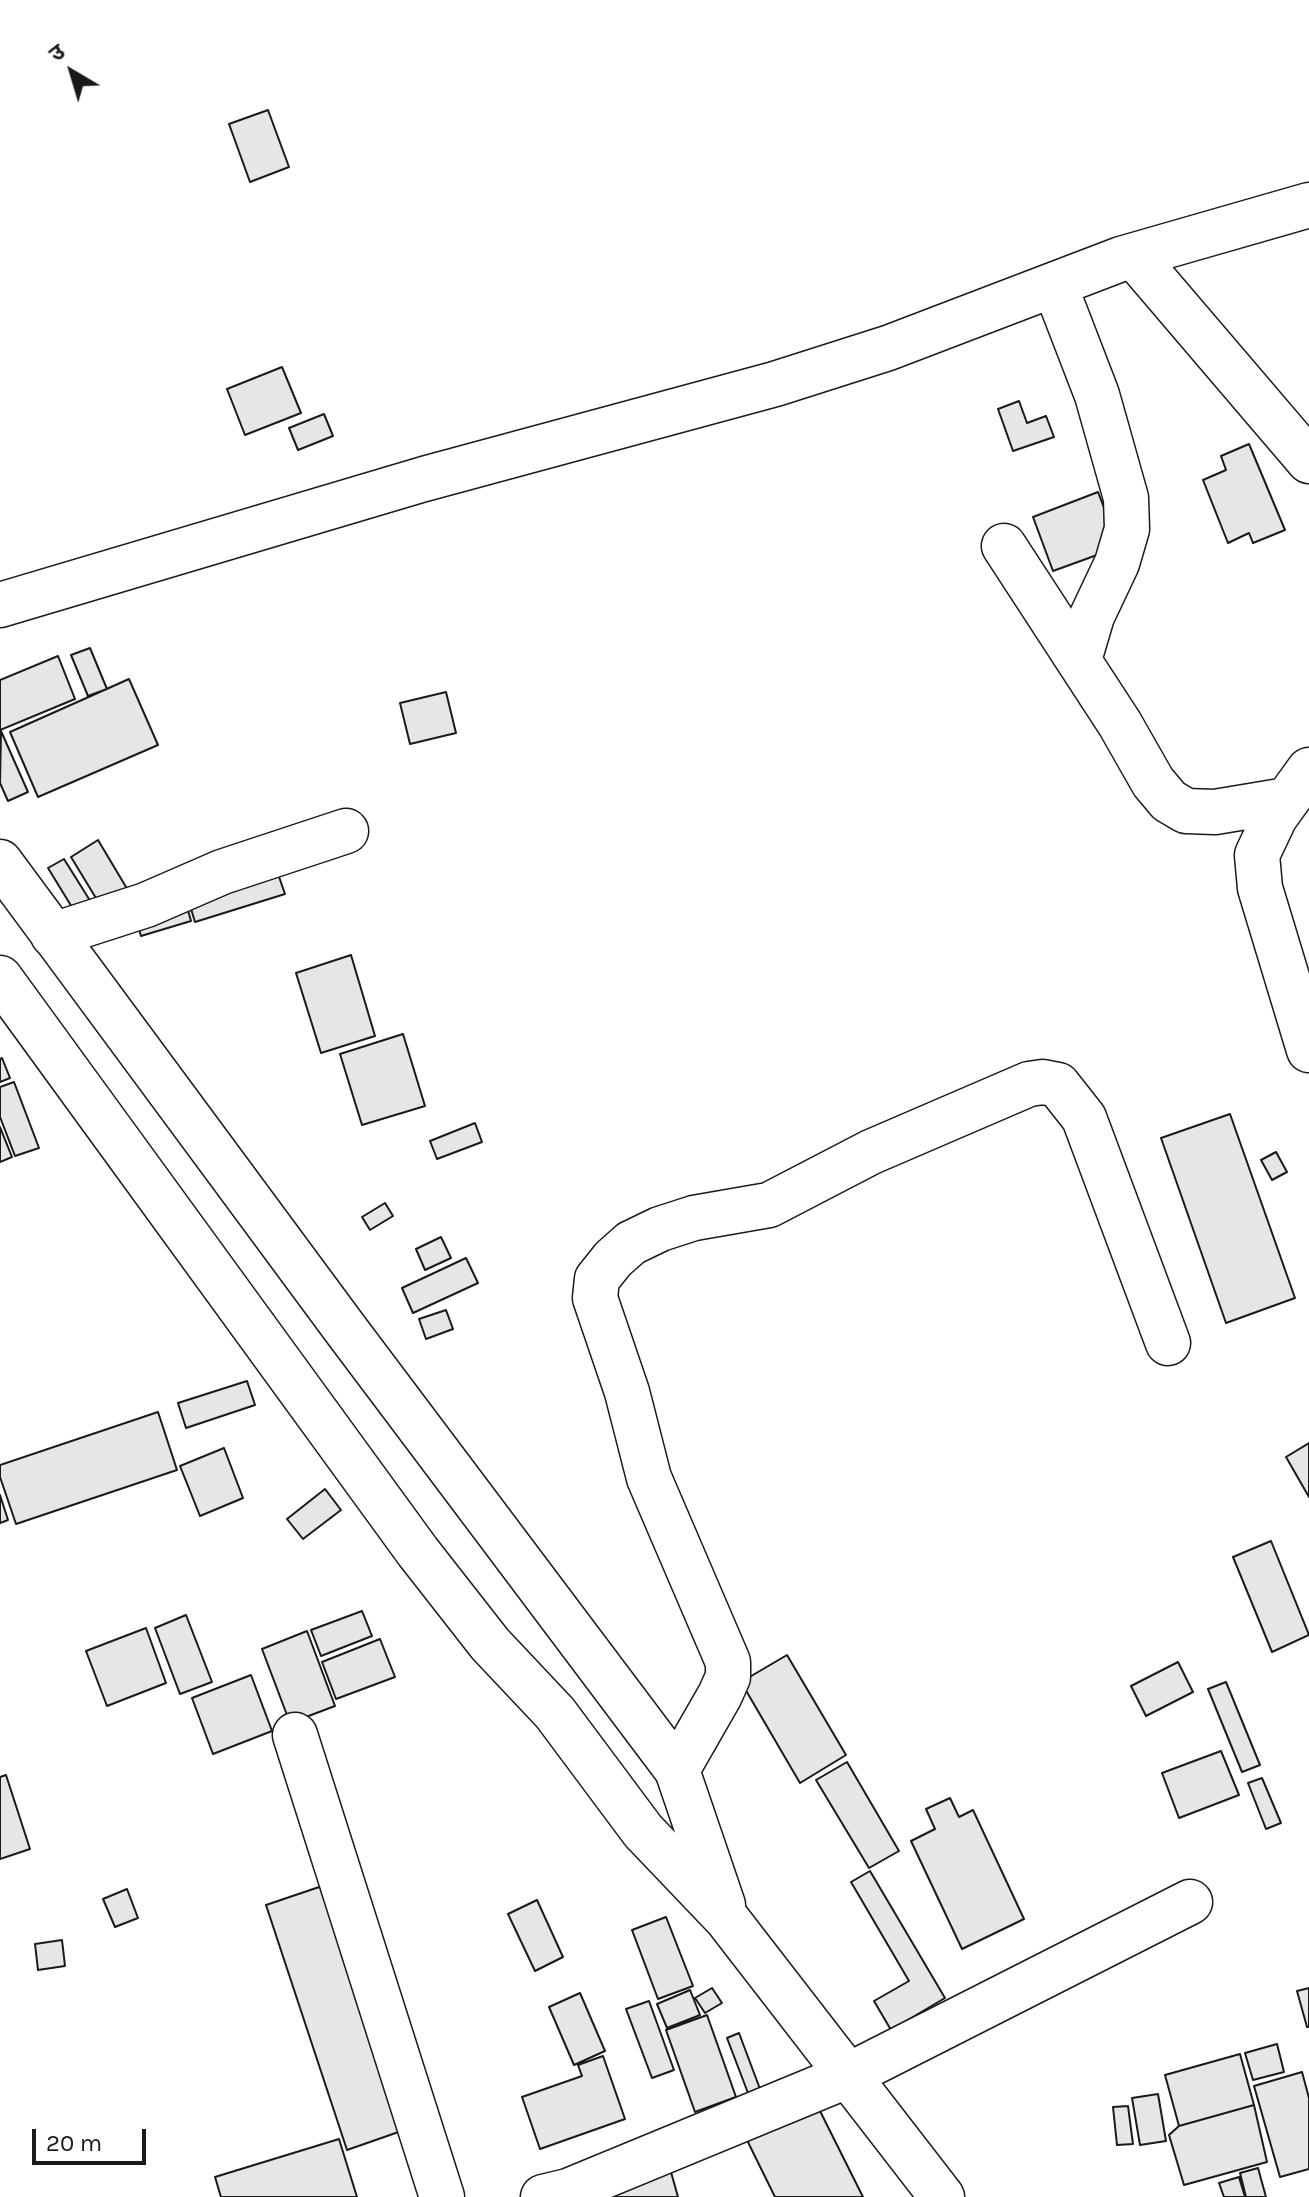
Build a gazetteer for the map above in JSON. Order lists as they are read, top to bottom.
{
  "scale_bar": "20 m",
  "north": "top left"
}
